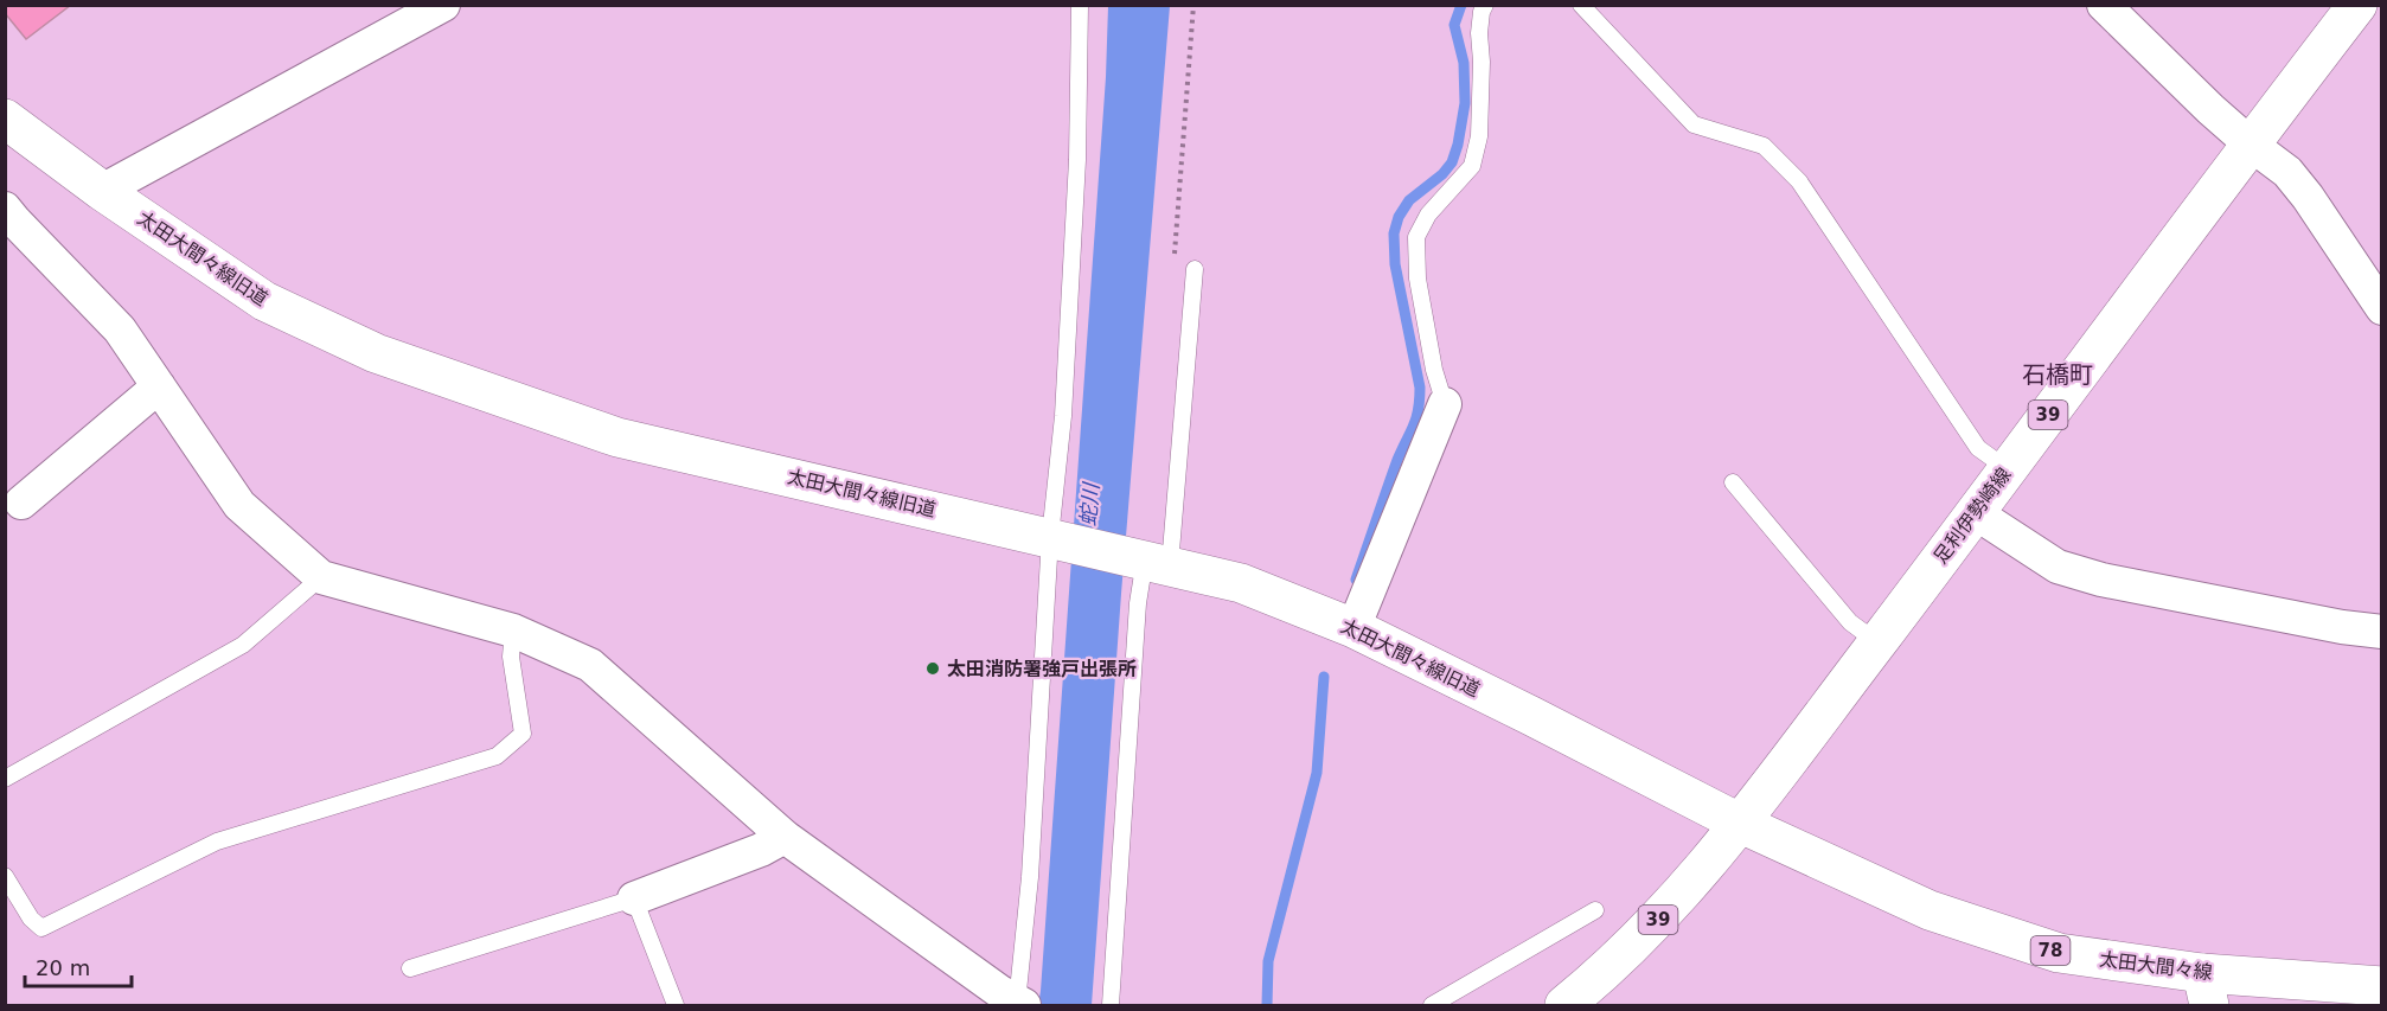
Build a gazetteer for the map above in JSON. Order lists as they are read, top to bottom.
{
  "streets": {
    "main road": [
      "太田大間々線旧道",
      "39",
      "足利伊勢崎線",
      "78",
      "太田大間々線"
    ]
  },
  "crossings": [
    ["太田大間々線旧道", "足利伊勢崎線"],
    ["太田大間々線旧道", "太田大間々線"],
    ["足利伊勢崎線", "太田大間々線"]
  ],
  "districts": ["石橋町"],
  "water": ["蛇川"],
  "places": ["太田消防署強戸出張所"],
  "scale_bar": "20 m"
}
